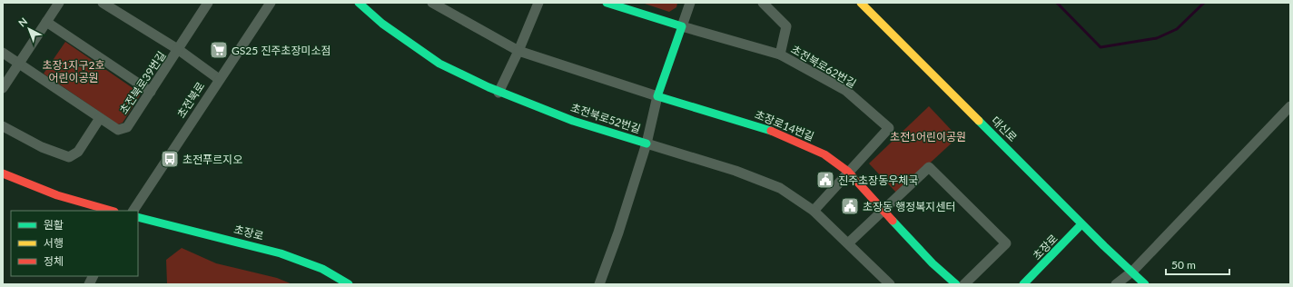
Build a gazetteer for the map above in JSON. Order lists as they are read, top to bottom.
{
  "streets": {
    "street": [
      "초전북로62번길",
      "초전북로39번길",
      "초전북로",
      "초전북로52번길",
      "초장로14번길",
      "대신로",
      "초장로"
    ]
  },
  "crossings": [
    ["초전북로62번길", "초장로14번길"],
    ["초전북로39번길", "초전북로"],
    ["초전북로52번길", "초장로14번길"],
    ["대신로", "초장로"]
  ],
  "parks": ["초장1지구2호 어린이공원", "초전1어린이공원"],
  "places": {
    "supermarket": ["GS25 진주초장미소점"],
    "bus stop": ["초전푸르지오"],
    "public building": ["진주초장동우체국", "초장동 행정복지센터"]
  },
  "legend": ["원활", "서행", "정체"],
  "scale_bar": "50 m",
  "north": "top left"
}
